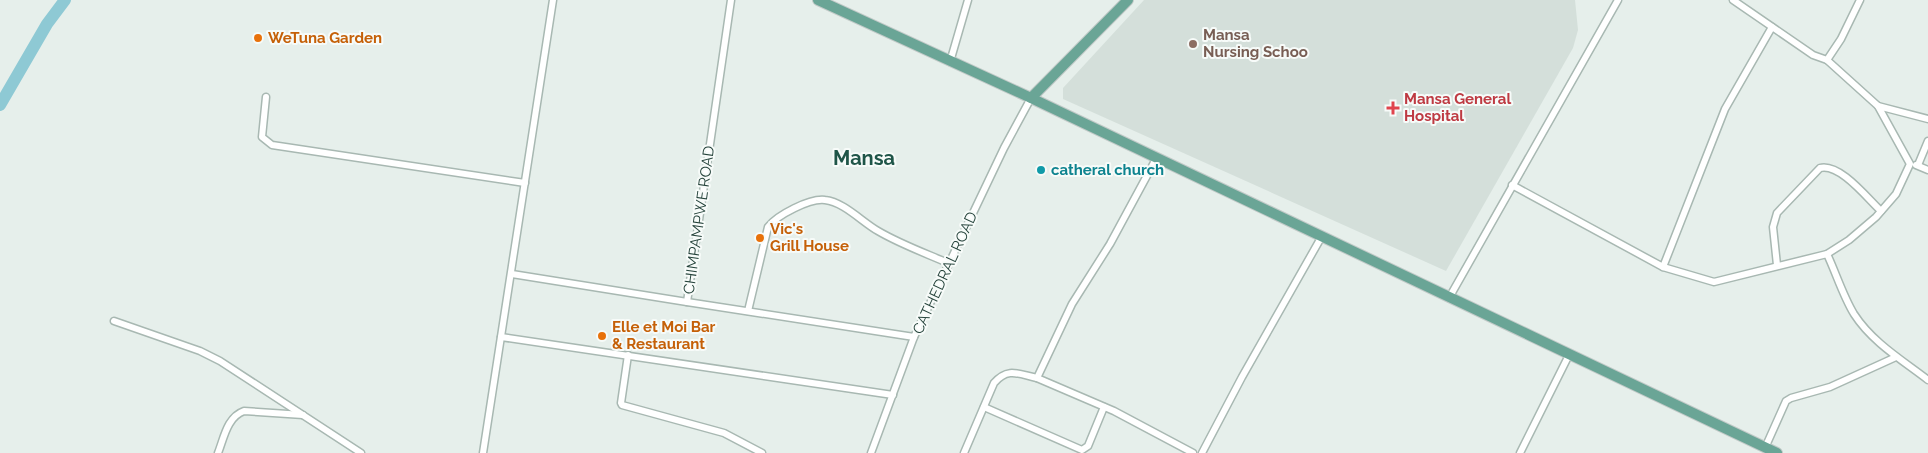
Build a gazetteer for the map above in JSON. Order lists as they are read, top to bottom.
{
  "streets": {
    "street": ["CHIMPAMPWE ROAD", "CATHEDRAL ROAD"]
  },
  "crossings": [
    ["CHIMPAMPWE ROAD", "CATHEDRAL ROAD"]
  ],
  "districts": ["Mansa"],
  "places": {
    "other": [
      "WeTuna Garden",
      "Mansa Nursing Schoo",
      "catheral church",
      "Vic's Grill House",
      "Elle et Moi Bar & Restaurant"
    ],
    "health": ["Mansa General Hospital"]
  }
}
